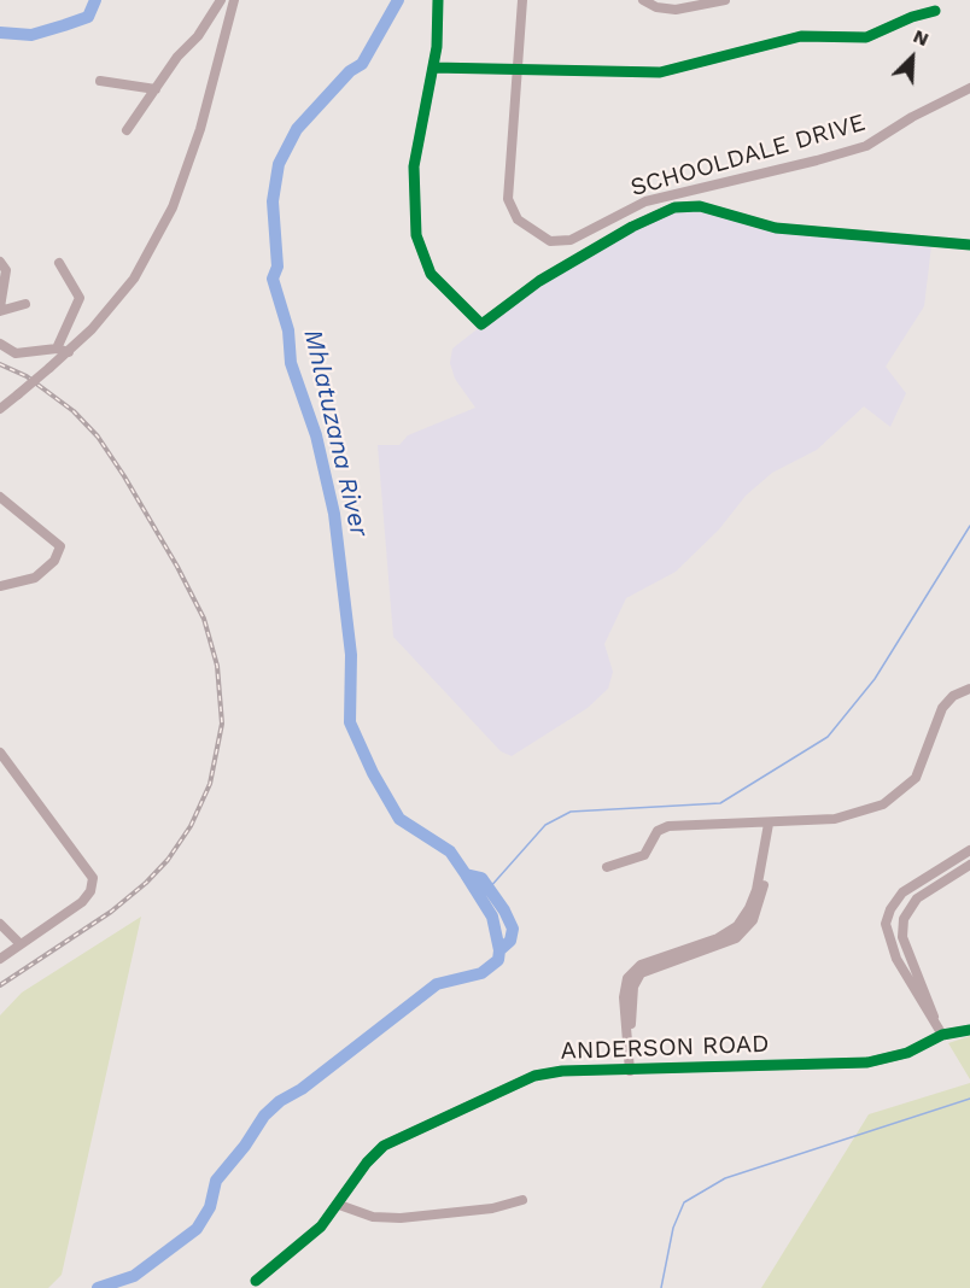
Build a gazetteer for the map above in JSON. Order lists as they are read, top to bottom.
{
  "streets": {
    "street": ["SCHOOLDALE DRIVE", "ANDERSON ROAD"]
  },
  "water": ["Mhlatuzana River"],
  "north": "top right"
}
